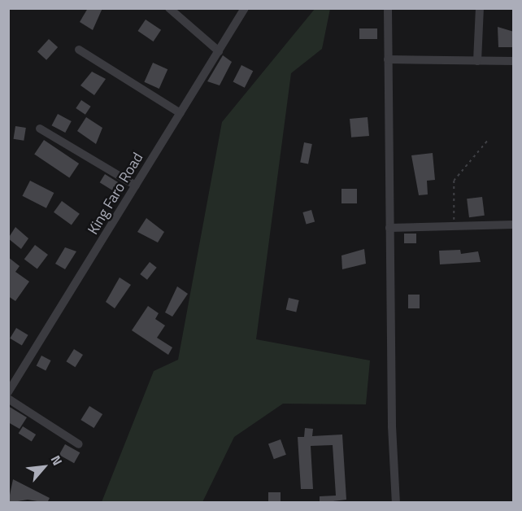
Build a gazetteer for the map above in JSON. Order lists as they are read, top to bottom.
{
  "streets": {
    "street": ["King Faro Road"]
  },
  "north": "top right"
}
